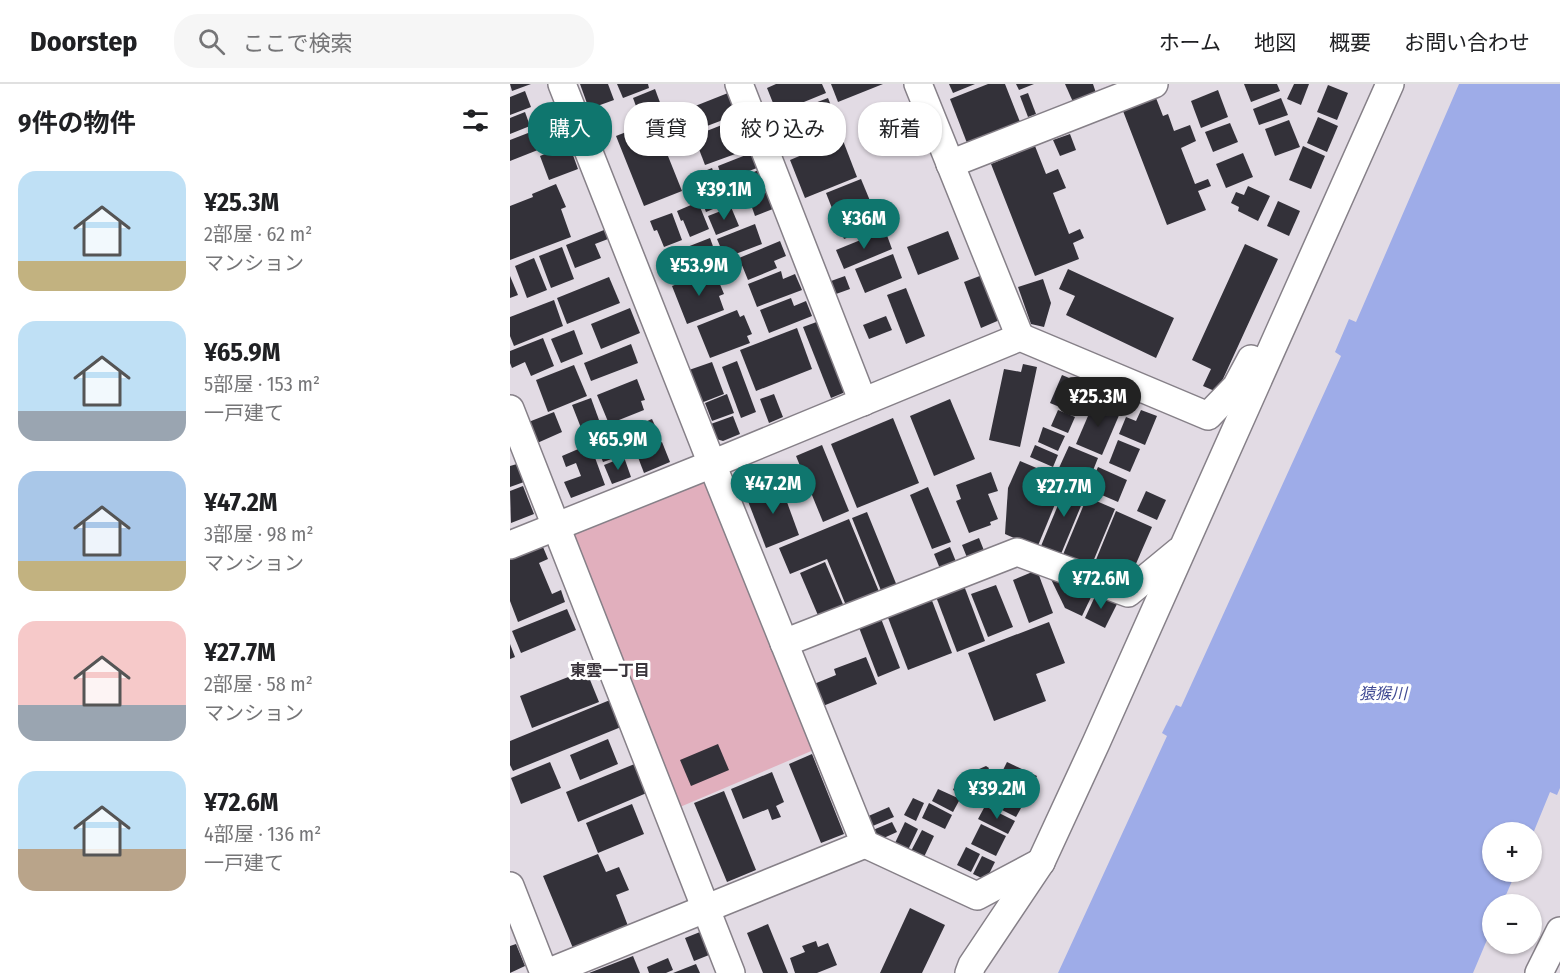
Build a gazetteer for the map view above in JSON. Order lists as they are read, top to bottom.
{
  "districts": ["東雲一丁目"],
  "water": ["猿猴川"],
  "page": {
    "header": "Doorstep",
    "search": "ここで検索",
    "nav": [
      "ホーム",
      "地図",
      "概要",
      "お問い合わせ"
    ],
    "heading": "9件の物件",
    "chip": [
      "購入",
      "賃貸",
      "絞り込み",
      "新着"
    ],
    "list": [
      {
        "name": "¥25.3M",
        "note": "2部屋 · 62 m² · マンション"
      },
      {
        "name": "¥65.9M",
        "note": "5部屋 · 153 m² · 一戸建て"
      },
      {
        "name": "¥47.2M",
        "note": "3部屋 · 98 m² · マンション"
      },
      {
        "name": "¥27.7M",
        "note": "2部屋 · 58 m² · マンション"
      },
      {
        "name": "¥72.6M",
        "note": "4部屋 · 136 m² · 一戸建て"
      }
    ],
    "price": [
      "¥39.1M",
      "¥36M",
      "¥53.9M",
      "¥25.3M",
      "¥65.9M",
      "¥47.2M",
      "¥27.7M",
      "¥72.6M",
      "¥39.2M"
    ],
    "map_buttons": ["+", "−"]
  }
}
